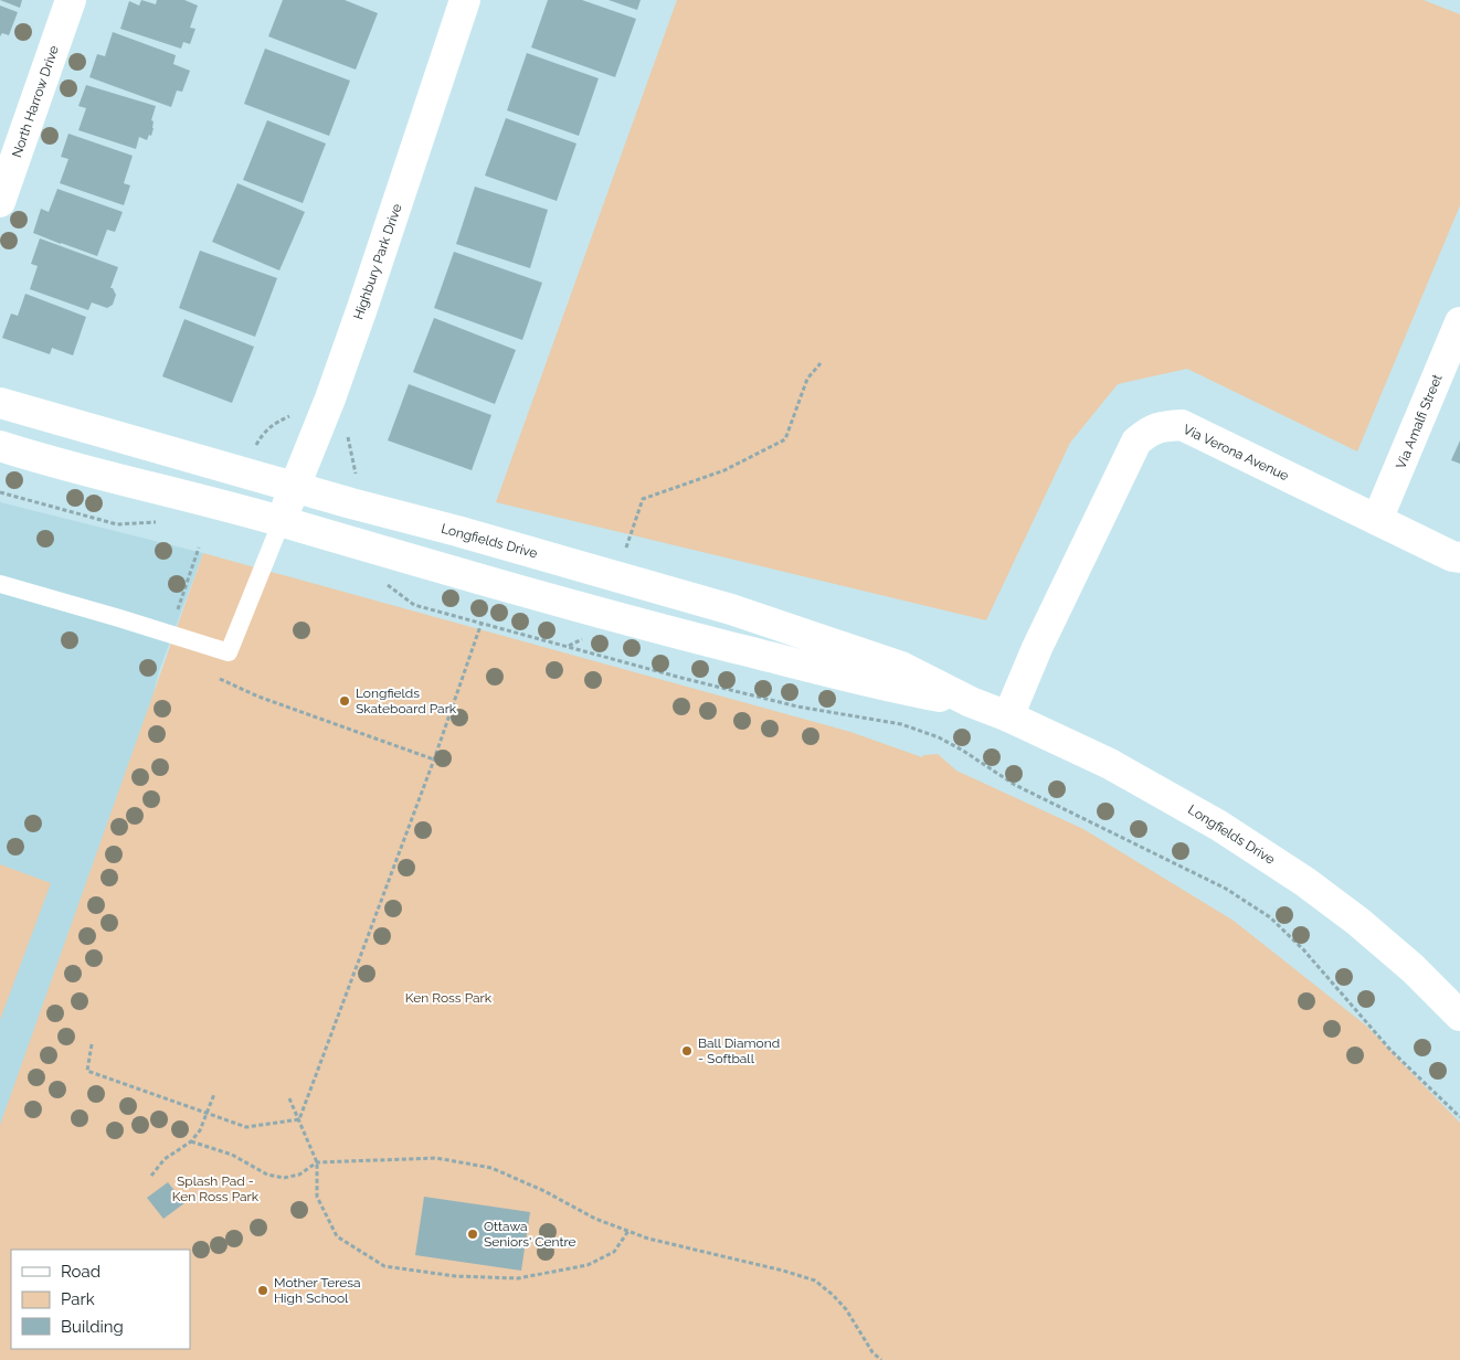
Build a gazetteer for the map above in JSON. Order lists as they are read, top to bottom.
{
  "streets": {
    "street": [
      "North Harrow Drive",
      "Highbury Park Drive",
      "Via Amalfi Street",
      "Via Verona Avenue",
      "Longfields Drive"
    ]
  },
  "crossings": [
    ["Highbury Park Drive", "Longfields Drive"],
    ["Via Amalfi Street", "Via Verona Avenue"],
    ["Via Verona Avenue", "Longfields Drive"]
  ],
  "parks": ["Ken Ross Park", "Splash Pad - Ken Ross Park"],
  "places": [
    "Longfields Skateboard Park",
    "Ball Diamond - Softball",
    "Ottawa Seniors' Centre",
    "Mother Teresa High School"
  ],
  "legend": ["Road", "Park", "Building"]
}
